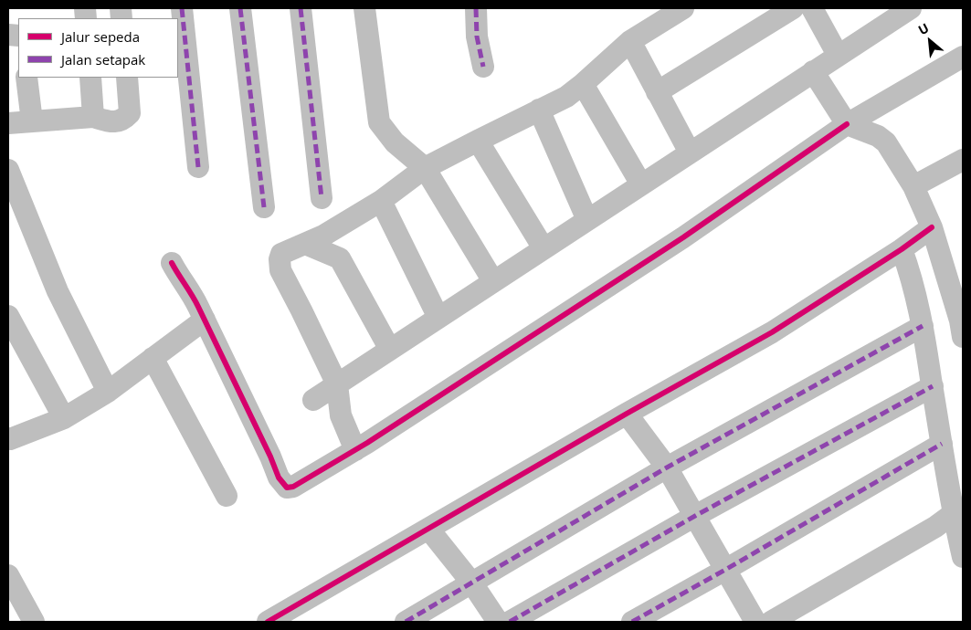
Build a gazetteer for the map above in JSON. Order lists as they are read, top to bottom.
{
  "legend": ["Jalur sepeda", "Jalan setapak"],
  "north": "top left"
}
